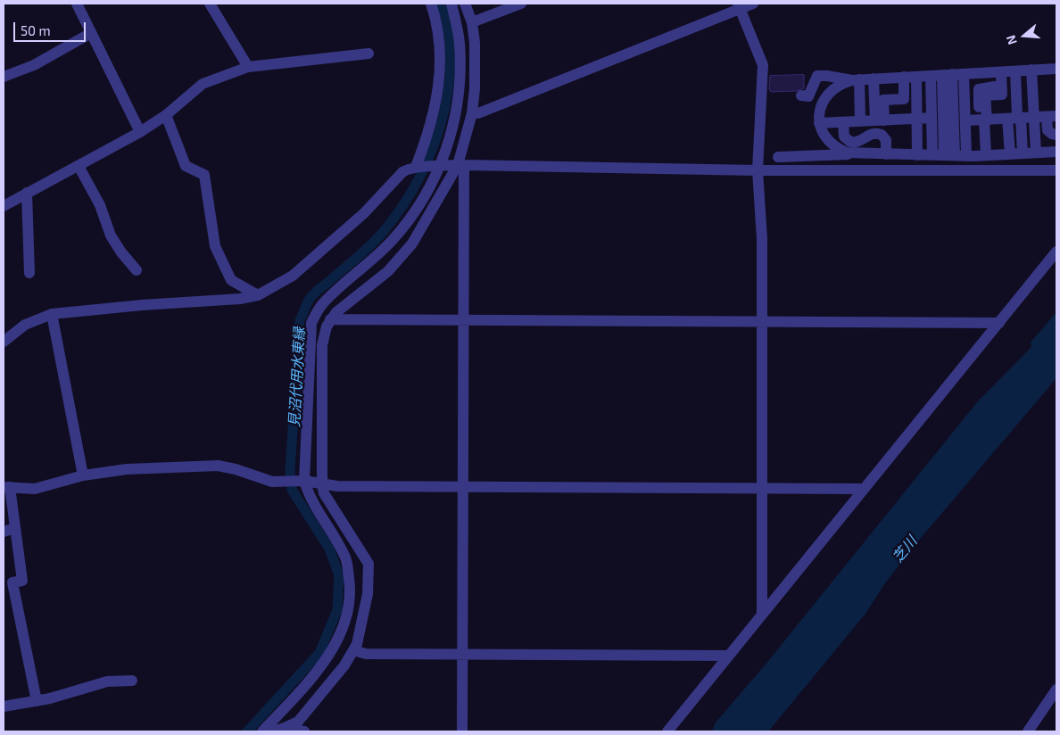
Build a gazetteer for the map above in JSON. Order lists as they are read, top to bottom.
{
  "water": ["見沼代用水東縁", "芝川"],
  "scale_bar": "50 m",
  "north": "left"
}
